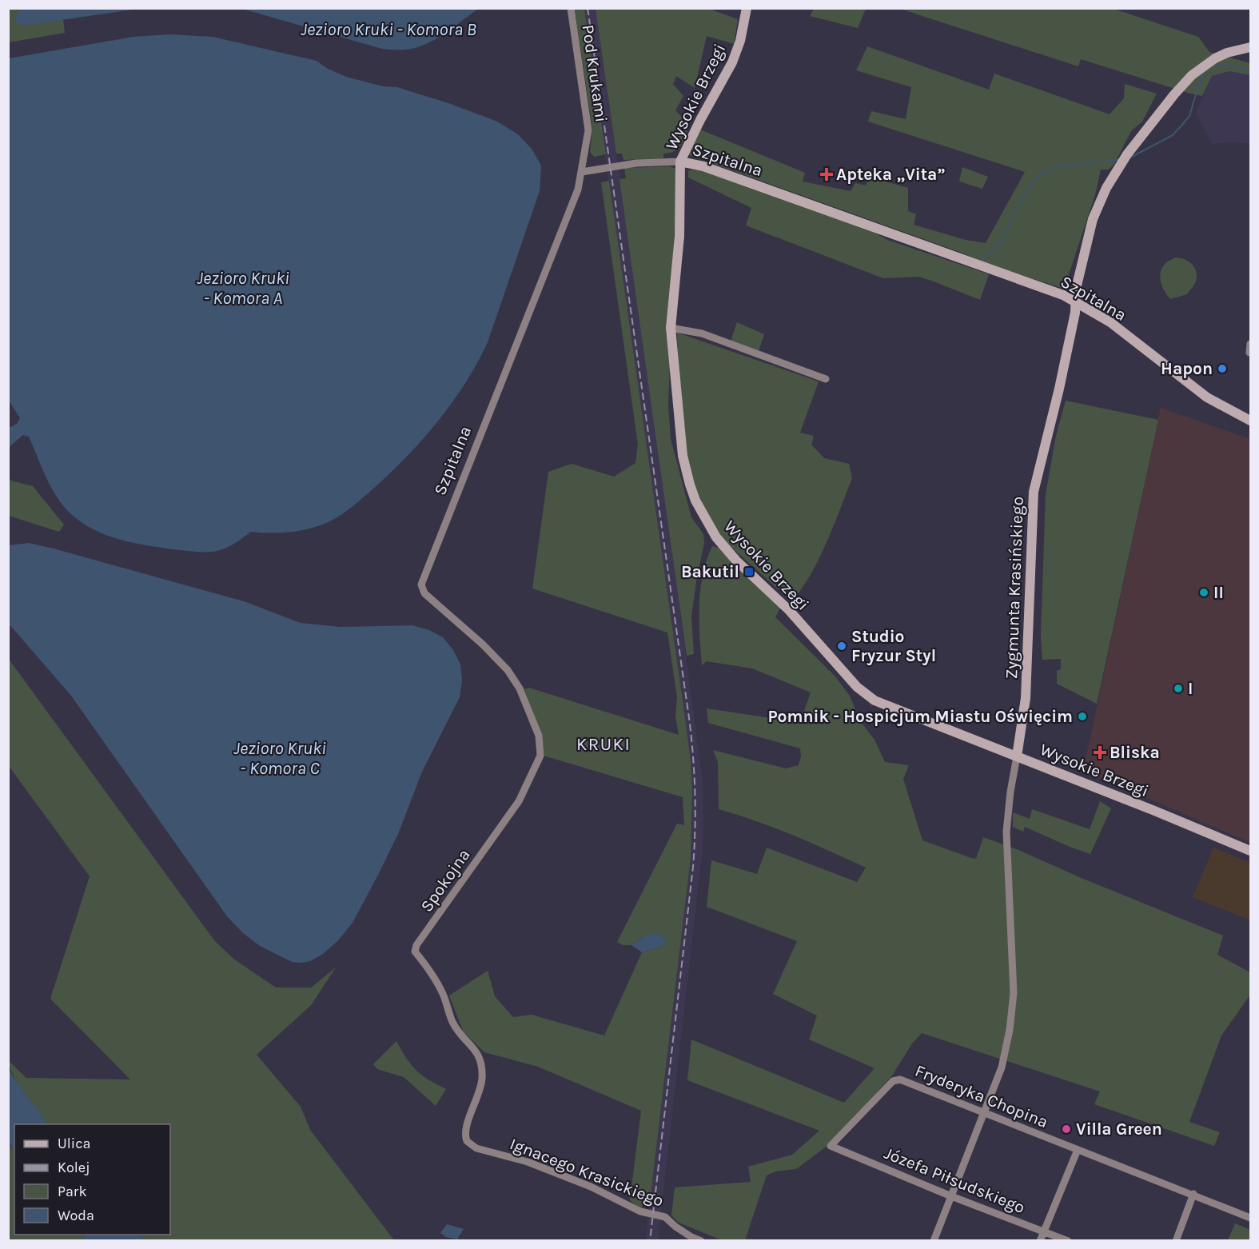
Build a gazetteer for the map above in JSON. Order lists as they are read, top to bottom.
{
  "streets": {
    "street": [
      "Pod Krukami",
      "Wysokie Brzegi",
      "Szpitalna",
      "Zygmunta Krasińskiego",
      "Spokojna",
      "Fryderyka Chopina",
      "Ignacego Krasickiego",
      "Józefa Piłsudskiego"
    ]
  },
  "crossings": [
    ["Pod Krukami", "Szpitalna"],
    ["Wysokie Brzegi", "Szpitalna"],
    ["Wysokie Brzegi", "Zygmunta Krasińskiego"],
    ["Szpitalna", "Zygmunta Krasińskiego"],
    ["Szpitalna", "Spokojna"],
    ["Zygmunta Krasińskiego", "Fryderyka Chopina"],
    ["Zygmunta Krasińskiego", "Józefa Piłsudskiego"],
    ["Spokojna", "Ignacego Krasickiego"],
    ["Fryderyka Chopina", "Józefa Piłsudskiego"]
  ],
  "districts": ["KRUKI"],
  "water": ["Jezioro Kruki - Komora B", "Jezioro Kruki - Komora A", "Jezioro Kruki - Komora C"],
  "places": {
    "health": ["Apteka „Vita”", "Bliska"],
    "other": [
      "Hapon",
      "II",
      "Studio Fryzur Styl",
      "I",
      "Pomnik - Hospicjum Miastu Oświęcim",
      "Villa Green"
    ],
    "transit": ["Bakutil"]
  },
  "legend": [
    "Ulica",
    "Kolej",
    "Park",
    "Woda"
  ]
}
